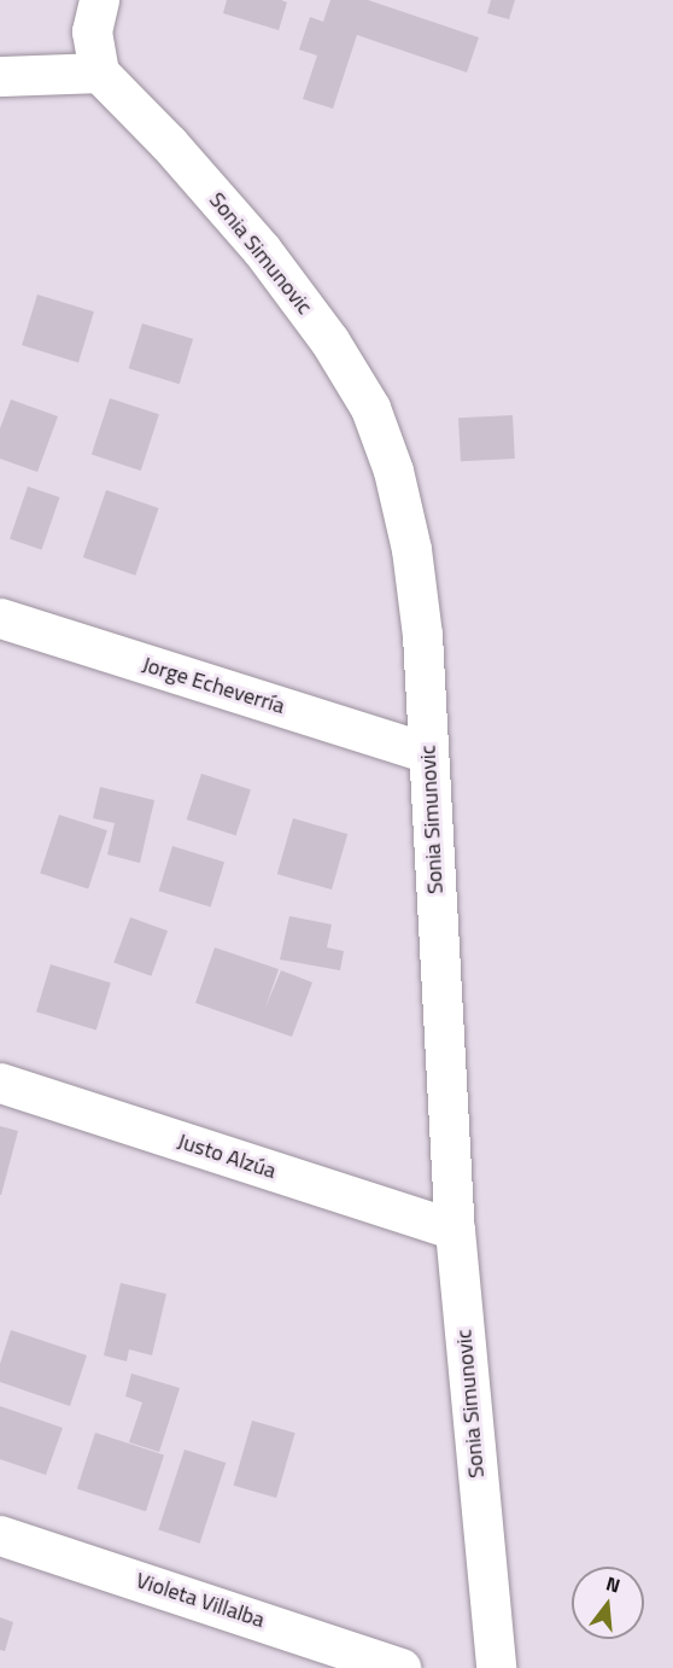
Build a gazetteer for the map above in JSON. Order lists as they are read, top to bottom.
{
  "streets": {
    "street": [
      "Sonia Simunovic",
      "Jorge Echeverría",
      "Justo Alzúa",
      "Violeta Villalba"
    ]
  },
  "crossings": [
    ["Sonia Simunovic", "Jorge Echeverría"],
    ["Sonia Simunovic", "Justo Alzúa"]
  ],
  "north": "top"
}
